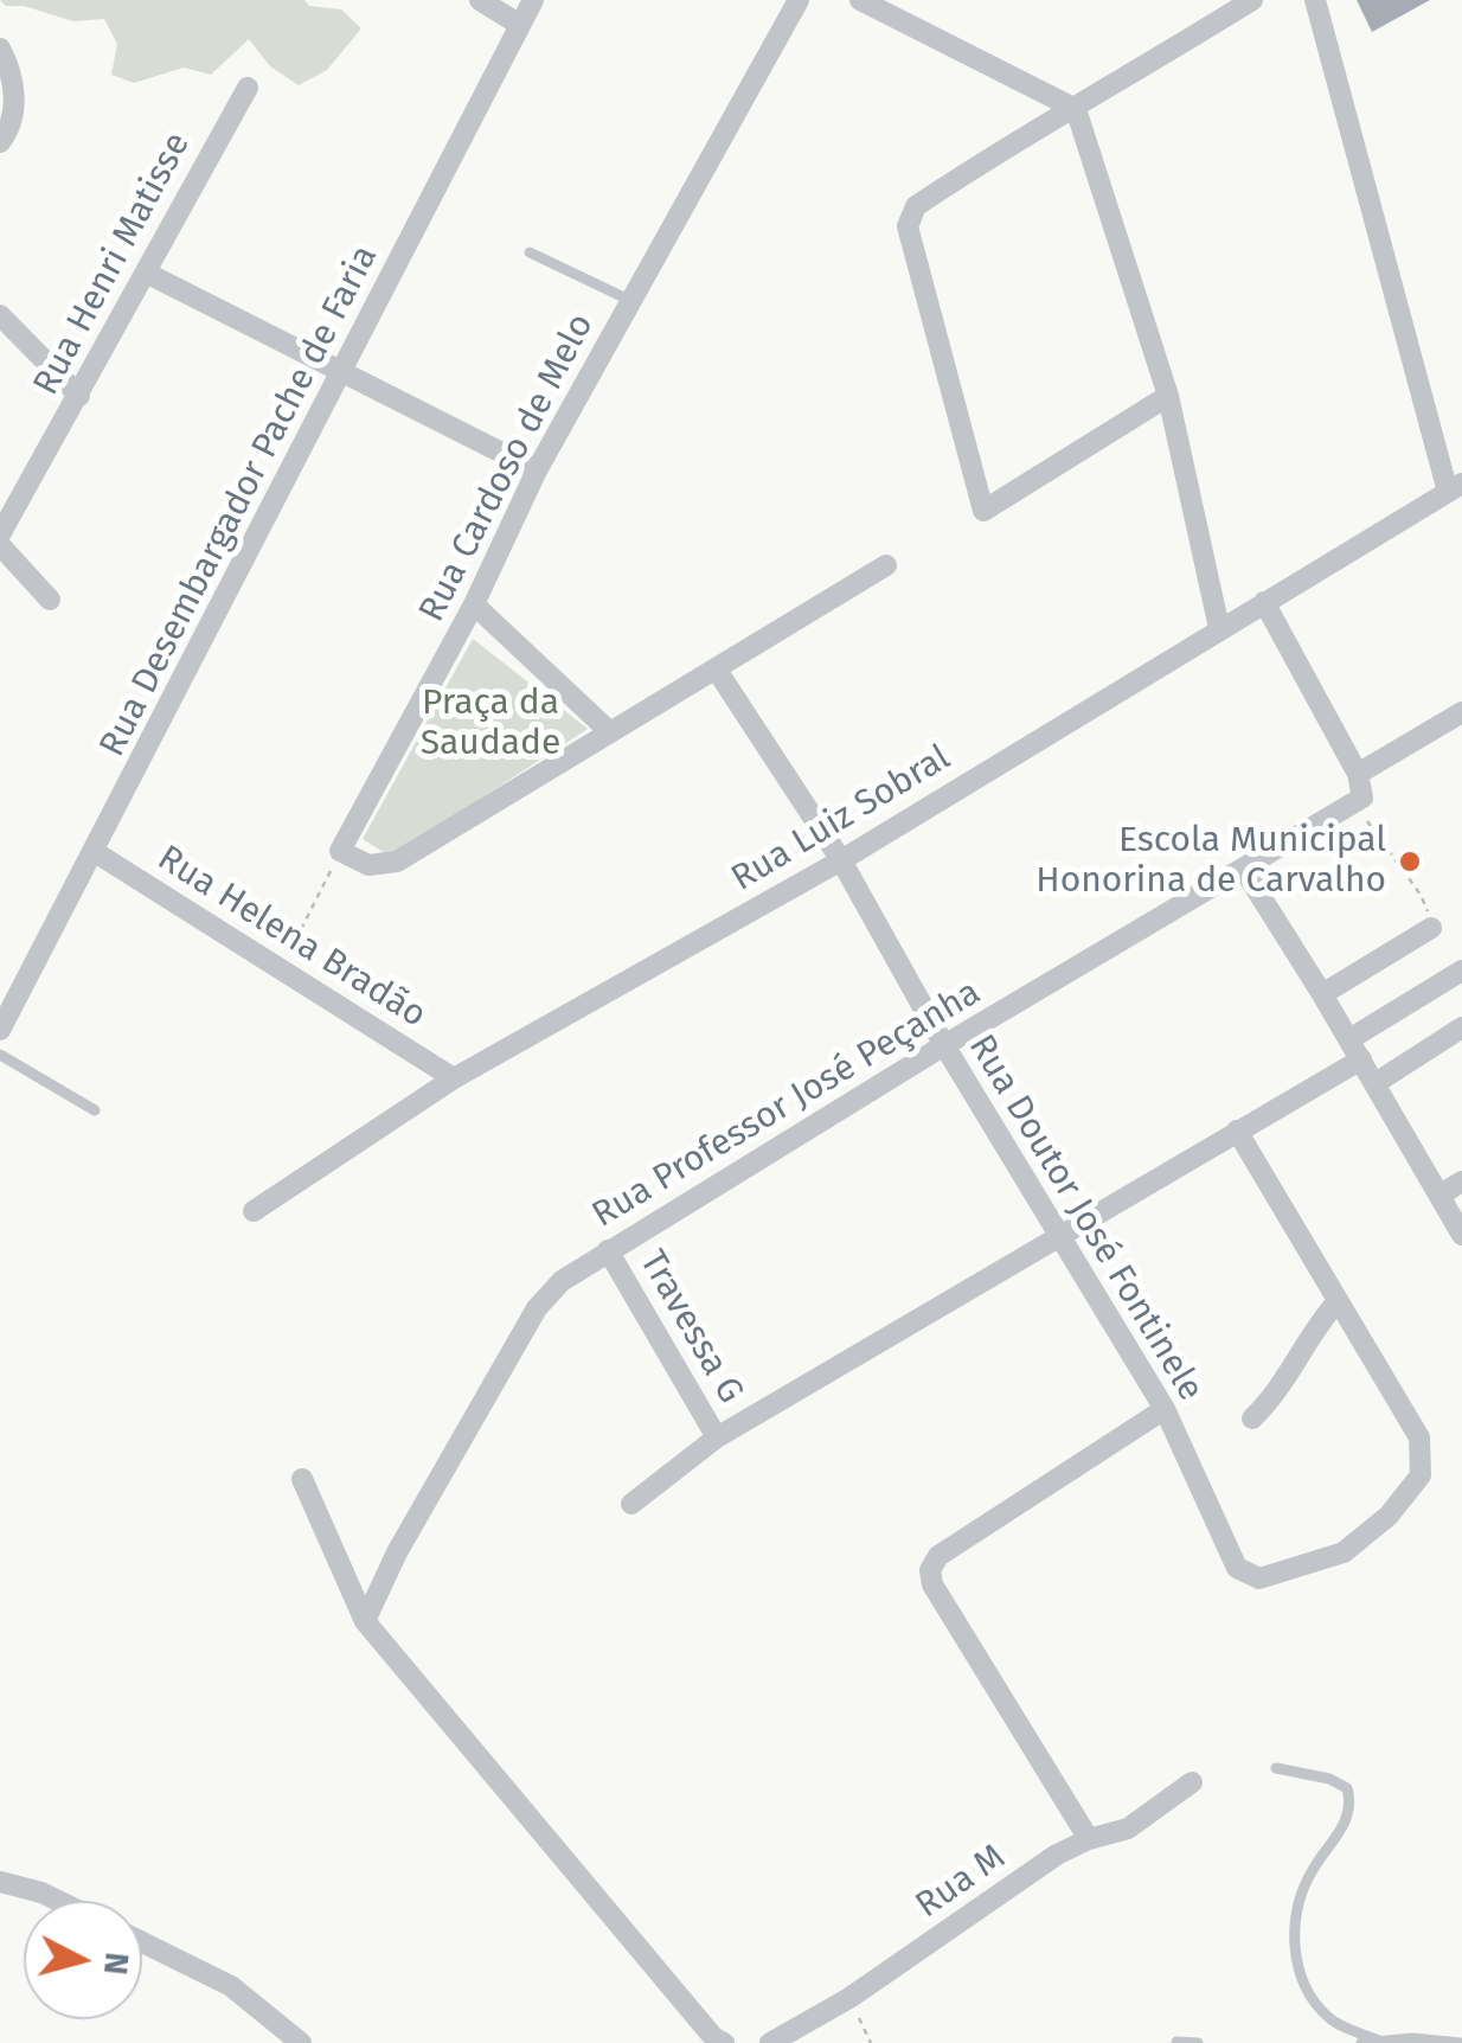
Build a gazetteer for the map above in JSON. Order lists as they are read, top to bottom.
{
  "streets": {
    "street": [
      "Rua Henri Matisse",
      "Rua Cardoso de Melo",
      "Rua Desembargador Pache de Faria",
      "Rua Luiz Sobral",
      "Rua Helena Bradão",
      "Rua Professor José Peçanha",
      "Rua Doutor José Fontinele",
      "Travessa G",
      "Rua M"
    ]
  },
  "crossings": [
    ["Rua Desembargador Pache de Faria", "Rua Helena Bradão"],
    ["Rua Luiz Sobral", "Rua Helena Bradão"],
    ["Rua Luiz Sobral", "Rua Doutor José Fontinele"],
    ["Rua Professor José Peçanha", "Rua Doutor José Fontinele"],
    ["Rua Professor José Peçanha", "Travessa G"]
  ],
  "parks": ["Praça da Saudade"],
  "places": ["Escola Municipal Honorina de Carvalho"],
  "north": "right"
}
